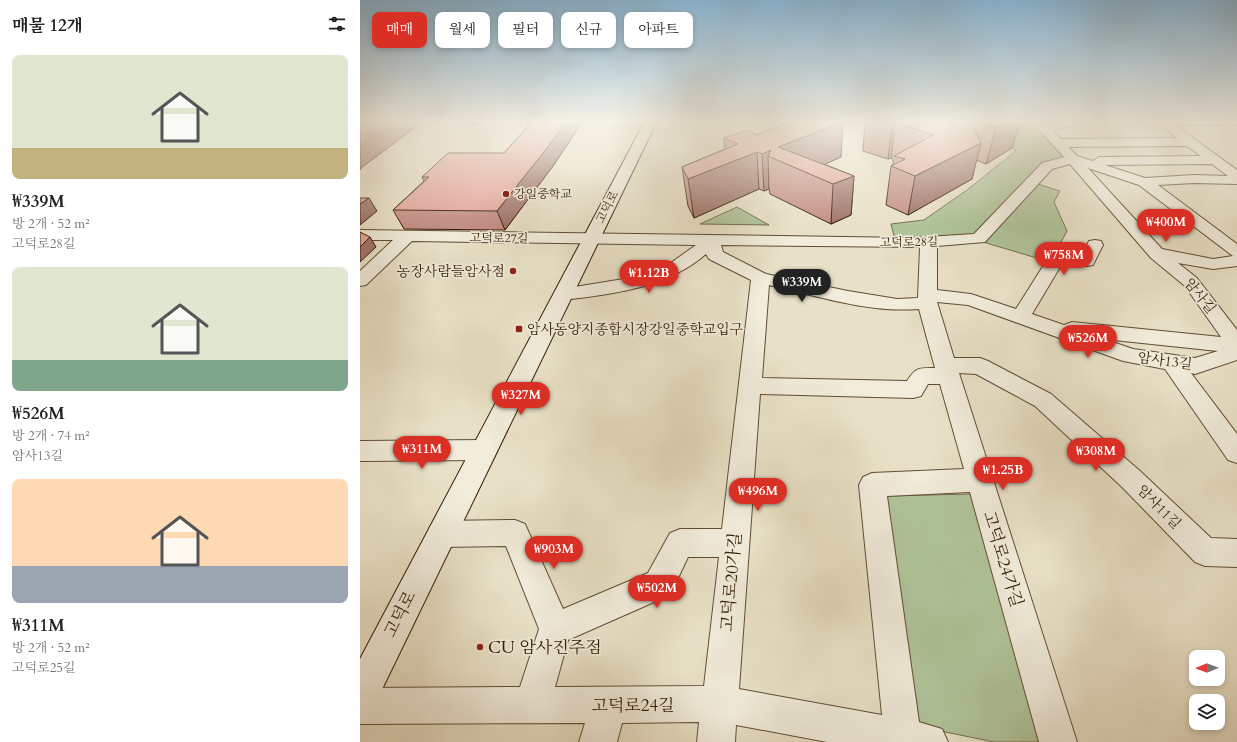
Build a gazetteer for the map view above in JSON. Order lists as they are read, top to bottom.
{
  "streets": {
    "street": [
      "고덕로",
      "고덕로27길",
      "고덕로28길",
      "암사길",
      "암사13길",
      "암사11길",
      "고덕로24가길",
      "고덕로20가길",
      "고덕로24길"
    ]
  },
  "crossings": [
    ["고덕로", "고덕로27길"],
    ["고덕로", "고덕로28길"],
    ["고덕로27길", "고덕로28길"],
    ["고덕로28길", "암사길"],
    ["고덕로28길", "고덕로24가길"],
    ["암사길", "암사13길"],
    ["암사13길", "고덕로24가길"],
    ["암사11길", "고덕로24가길"],
    ["고덕로24가길", "고덕로24길"],
    ["고덕로20가길", "고덕로24길"]
  ],
  "places": {
    "other": ["강일중학교", "농장사람들암사점", "CU 암사진주점"],
    "transit": ["암사동양지종합시장강일중학교입구"]
  },
  "north": "left",
  "page": {
    "heading": "매물 12개",
    "chip": [
      "매매",
      "월세",
      "필터",
      "신규",
      "아파트"
    ],
    "list": [
      {
        "name": "₩339M",
        "note": "방 2개 · 52 m² · 고덕로28길"
      },
      {
        "name": "₩526M",
        "note": "방 2개 · 74 m² · 암사13길"
      },
      {
        "name": "₩311M",
        "note": "방 2개 · 52 m² · 고덕로25길"
      }
    ],
    "price": [
      "₩400M",
      "₩758M",
      "₩1.12B",
      "₩339M",
      "₩526M",
      "₩327M",
      "₩311M",
      "₩308M",
      "₩1.25B",
      "₩496M",
      "₩903M",
      "₩502M"
    ]
  }
}
